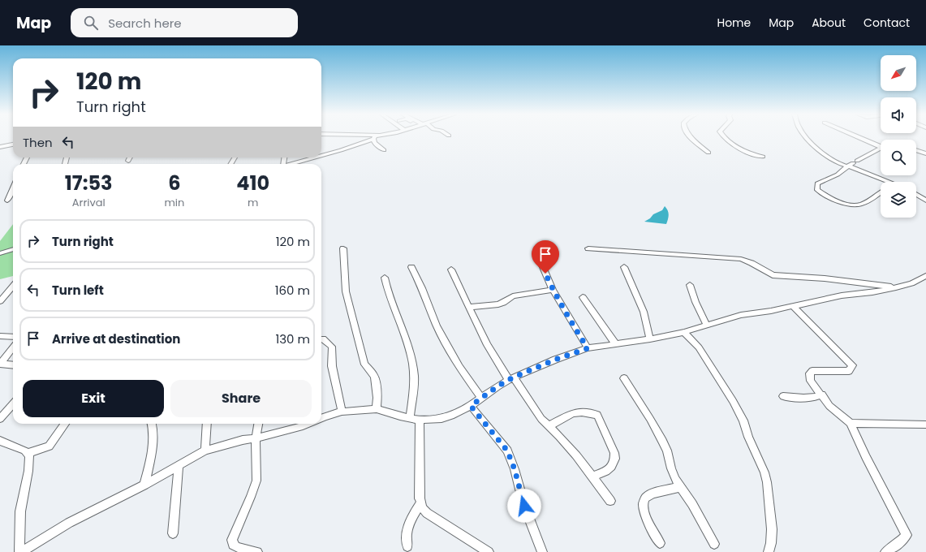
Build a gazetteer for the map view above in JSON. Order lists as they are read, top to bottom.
{
  "north": "bottom left",
  "page": {
    "header": "Map",
    "search": "Search here",
    "nav": [
      "Home",
      "Map",
      "About",
      "Contact"
    ],
    "turn": ["120 m", "Turn right"],
    "then": "Then",
    "eta": [
      "17:53",
      "Arrival",
      "6",
      "min",
      "410",
      "m"
    ],
    "list": [
      {
        "name": "Turn right",
        "value": "120 m"
      },
      {
        "name": "Turn left",
        "value": "160 m"
      },
      {
        "name": "Arrive at destination",
        "value": "130 m"
      }
    ],
    "buttons": ["Exit", "Share"]
  }
}
